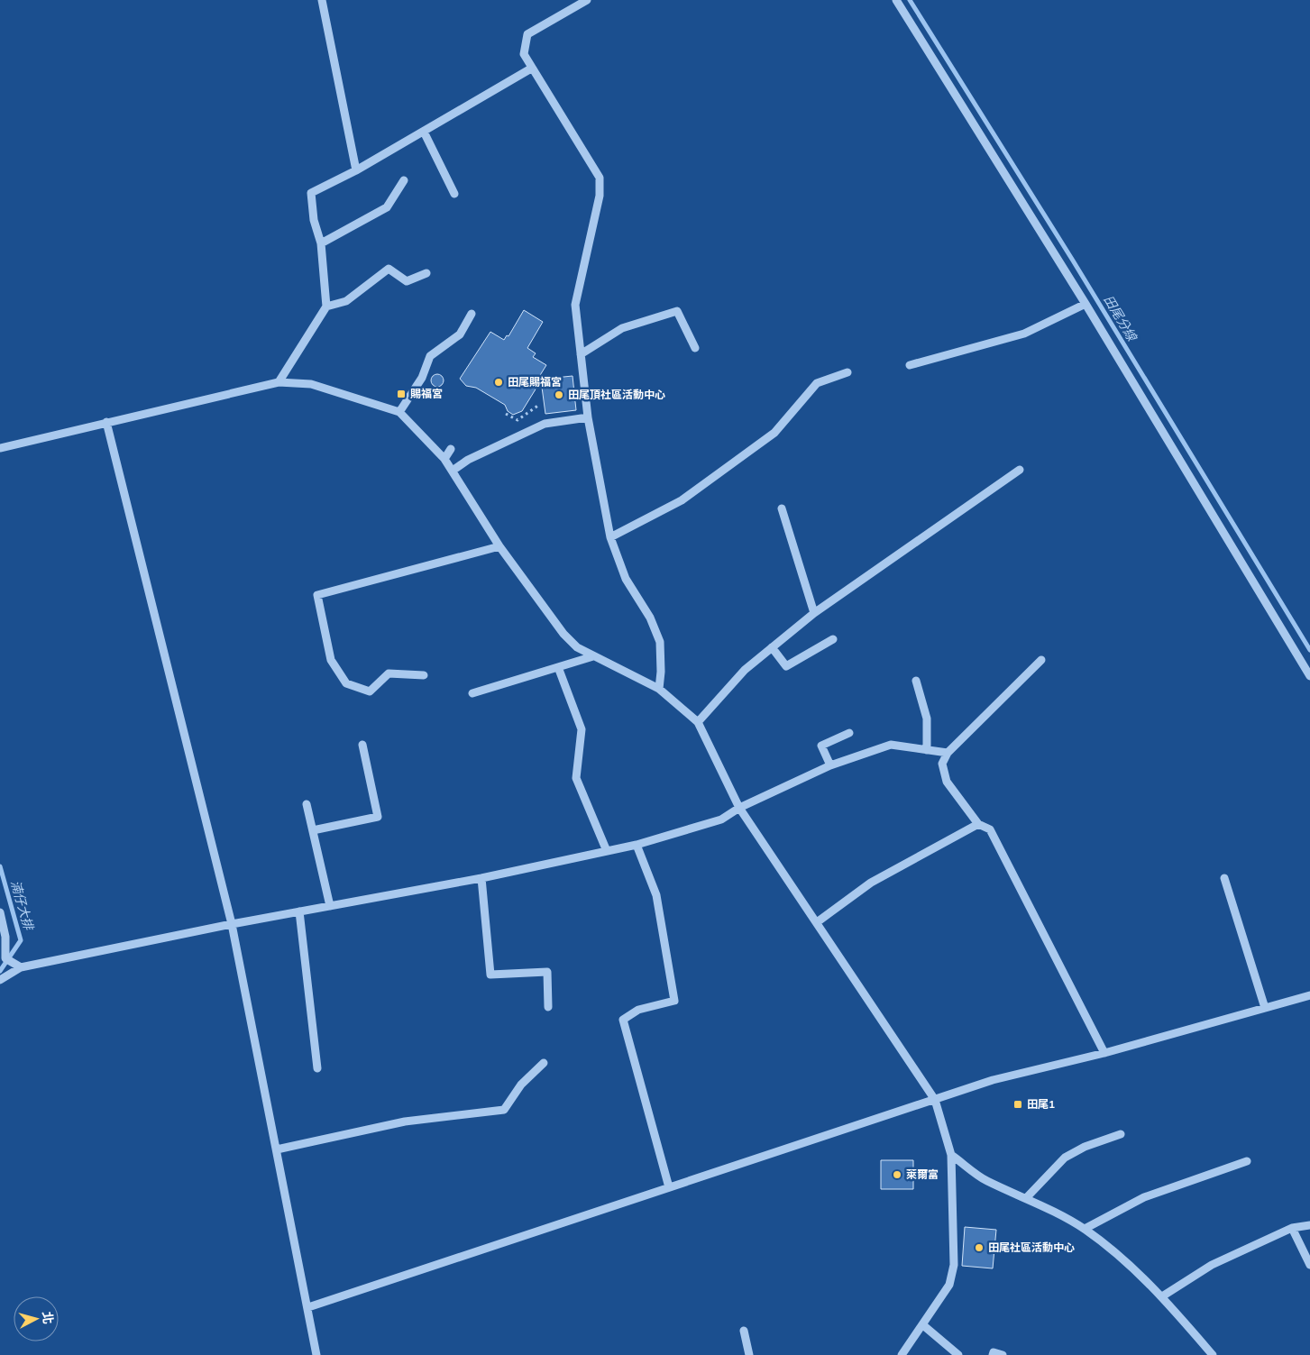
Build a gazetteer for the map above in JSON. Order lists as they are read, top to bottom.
{
  "water": ["田尾分線", "湳仔大排"],
  "places": {
    "other": [
      "田尾賜福宮",
      "田尾頂社區活動中心",
      "萊爾富",
      "田尾社區活動中心"
    ],
    "transit": ["賜福宮", "田尾1"]
  },
  "north": "right"
}
